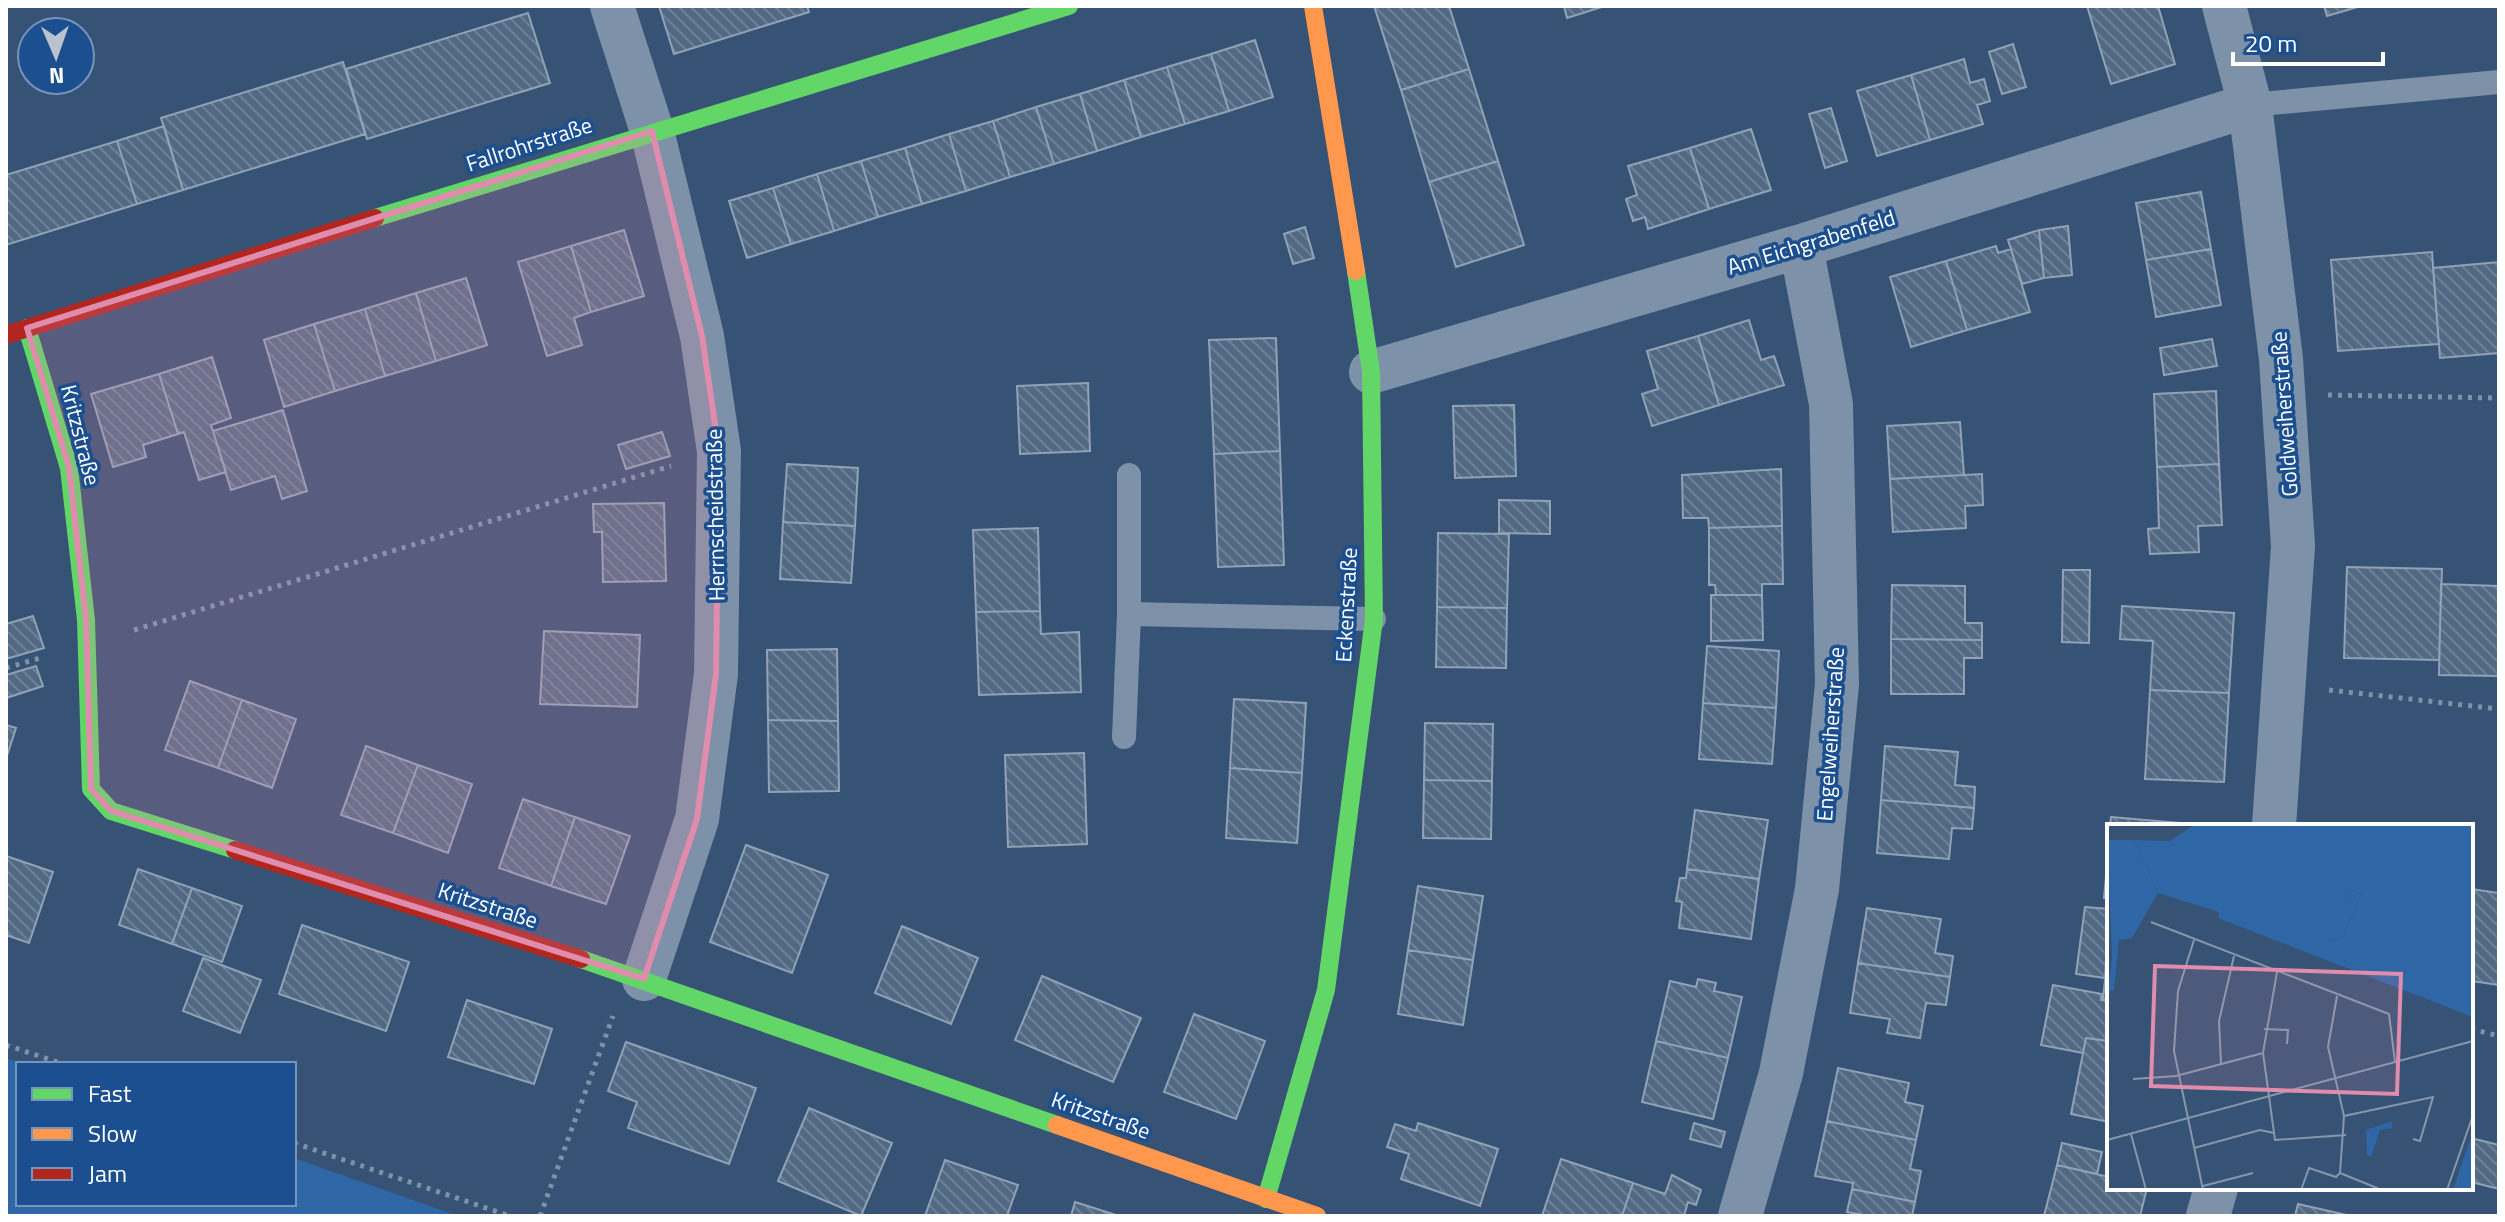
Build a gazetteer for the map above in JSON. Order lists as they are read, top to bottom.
{
  "streets": {
    "street": [
      "Fallrohrstraße",
      "Am Eichgrabenfeld",
      "Goldweiherstraße",
      "Kritzstraße",
      "Herrnscheidstraße",
      "Eckenstraße",
      "Engelweiherstraße"
    ]
  },
  "crossings": [
    ["Fallrohrstraße", "Kritzstraße"],
    ["Fallrohrstraße", "Herrnscheidstraße"],
    ["Am Eichgrabenfeld", "Goldweiherstraße"],
    ["Am Eichgrabenfeld", "Eckenstraße"],
    ["Am Eichgrabenfeld", "Engelweiherstraße"],
    ["Kritzstraße", "Herrnscheidstraße"],
    ["Kritzstraße", "Eckenstraße"]
  ],
  "legend": ["Fast", "Slow", "Jam"],
  "scale_bar": "20 m",
  "north": "bottom"
}
